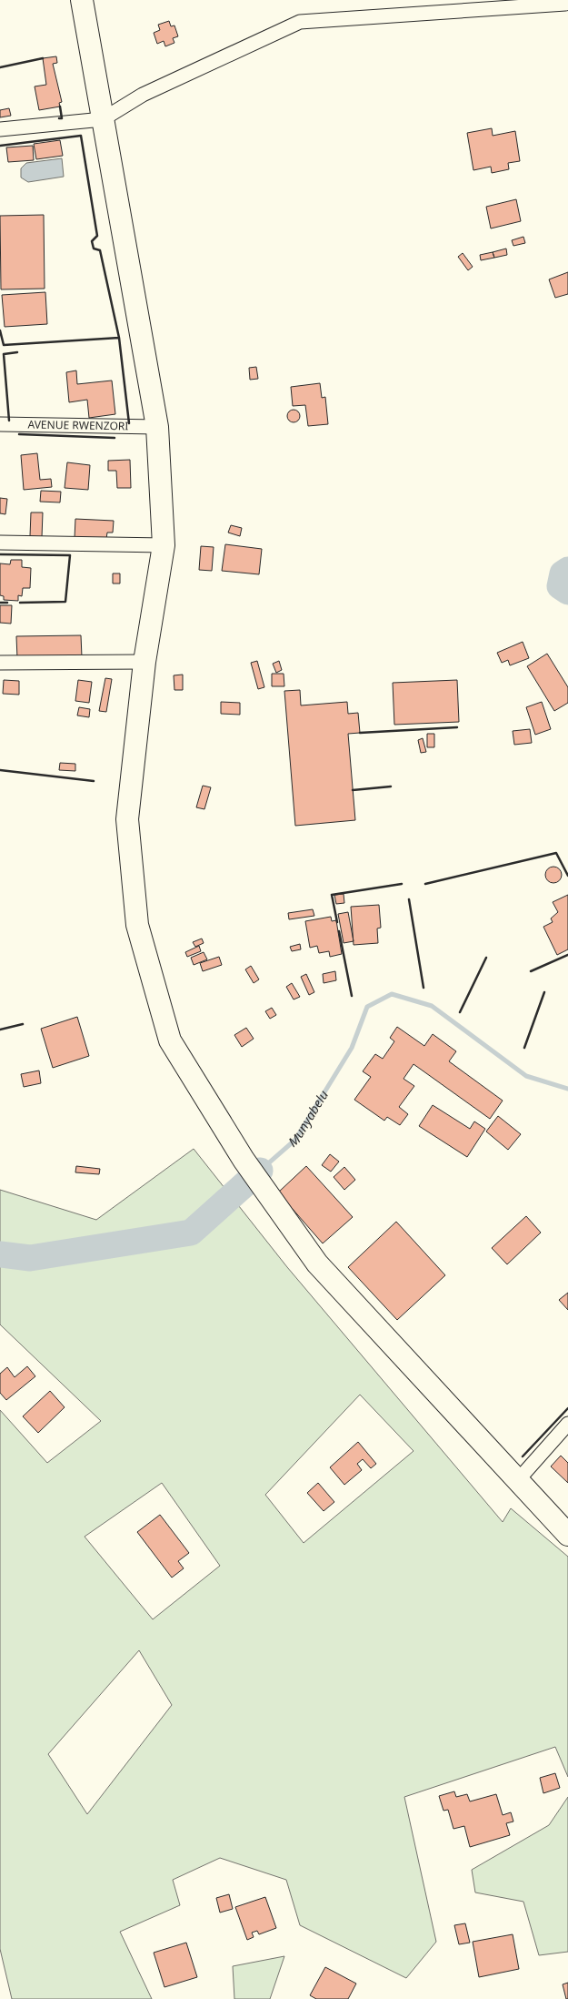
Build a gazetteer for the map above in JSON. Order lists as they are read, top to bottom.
{
  "streets": {
    "street": ["AVENUE RWENZORI"]
  },
  "water": ["Munyabelu"]
}
